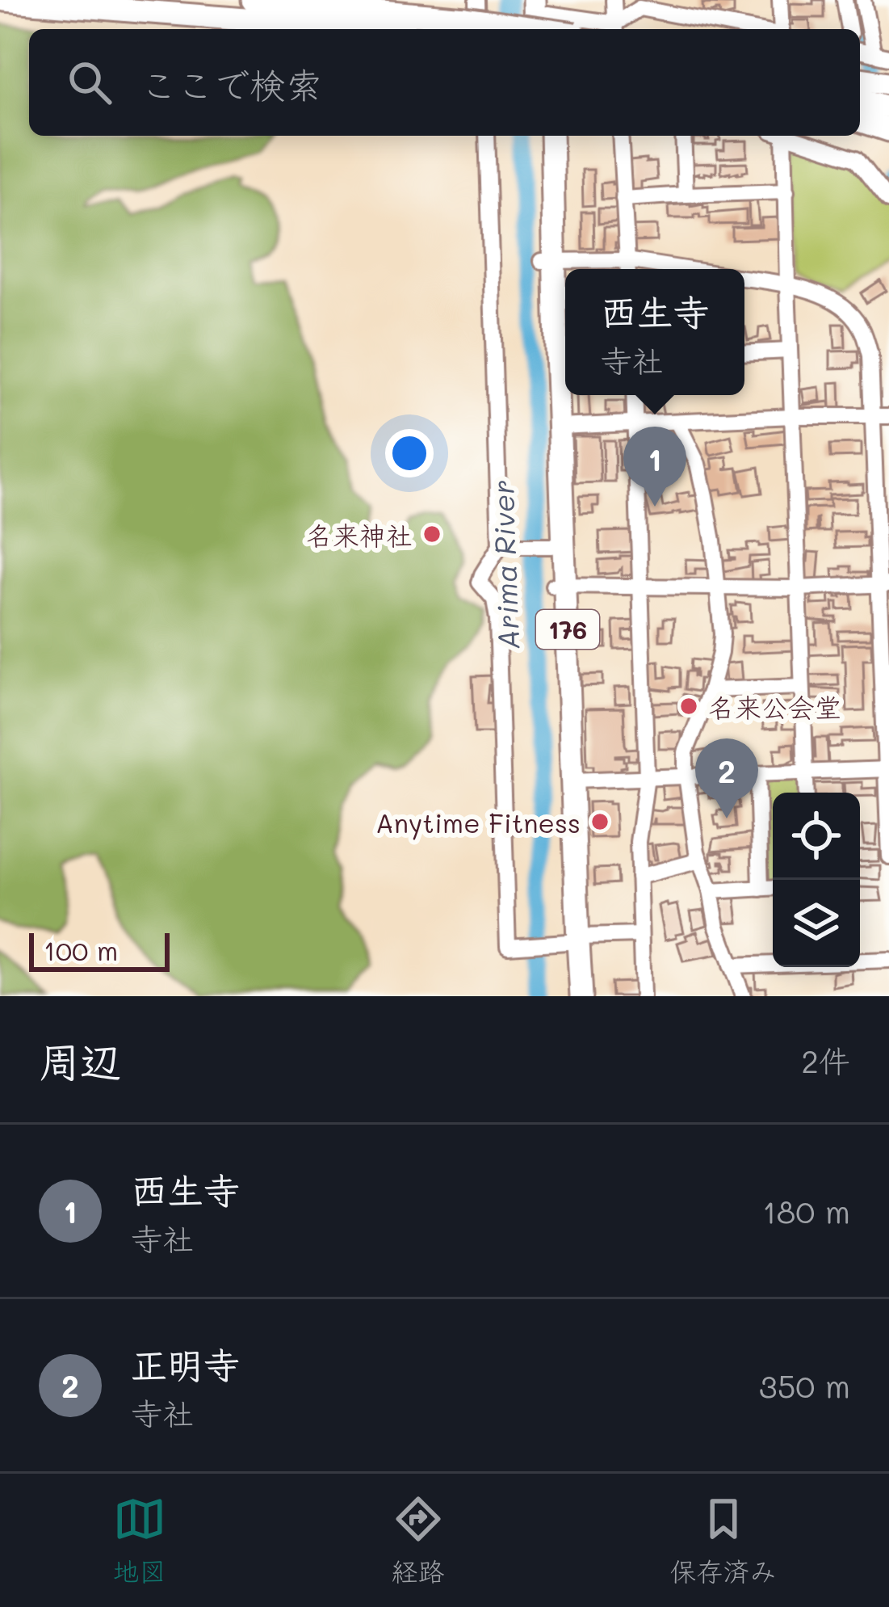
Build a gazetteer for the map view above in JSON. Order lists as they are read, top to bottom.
{
  "streets": {
    "highway": ["176"]
  },
  "water": ["Arima River"],
  "places": ["名来神社", "名来公会堂", "Anytime Fitness"],
  "scale_bar": "100 m",
  "page": {
    "search": "ここで検索",
    "popup": ["西生寺", "寺社"],
    "pins": ["1", "2"],
    "scale": "100 m",
    "heading": ["周辺", "2件"],
    "list": [
      {
        "mark": "1",
        "name": "西生寺",
        "note": "寺社",
        "value": "180 m"
      },
      {
        "mark": "2",
        "name": "正明寺",
        "note": "寺社",
        "value": "350 m"
      }
    ],
    "nav": ["地図", "経路", "保存済み"]
  }
}
